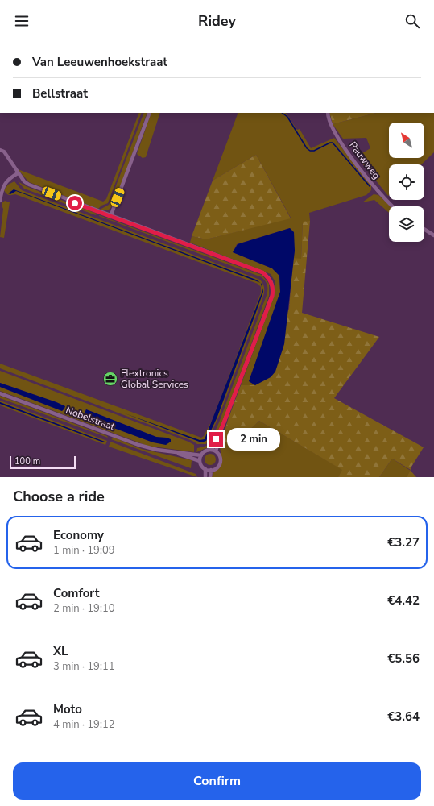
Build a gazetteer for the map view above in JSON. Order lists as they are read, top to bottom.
{
  "streets": {
    "street": ["Pauwweg", "Nobelstraat"]
  },
  "places": {
    "office": ["Flextronics Global Services"]
  },
  "scale_bar": "100 m",
  "north": "top left",
  "page": {
    "header": "Ridey",
    "banner": ["Van Leeuwenhoekstraat", "Bellstraat"],
    "bubble": "2 min",
    "scale": "100 m",
    "heading": "Choose a ride",
    "list": [
      {
        "name": "Economy",
        "note": "1 min · 19:09",
        "value": "€3.27"
      },
      {
        "name": "Comfort",
        "note": "2 min · 19:10",
        "value": "€4.42"
      },
      {
        "name": "XL",
        "note": "3 min · 19:11",
        "value": "€5.56"
      },
      {
        "name": "Moto",
        "note": "4 min · 19:12",
        "value": "€3.64"
      }
    ],
    "buttons": "Confirm"
  }
}
